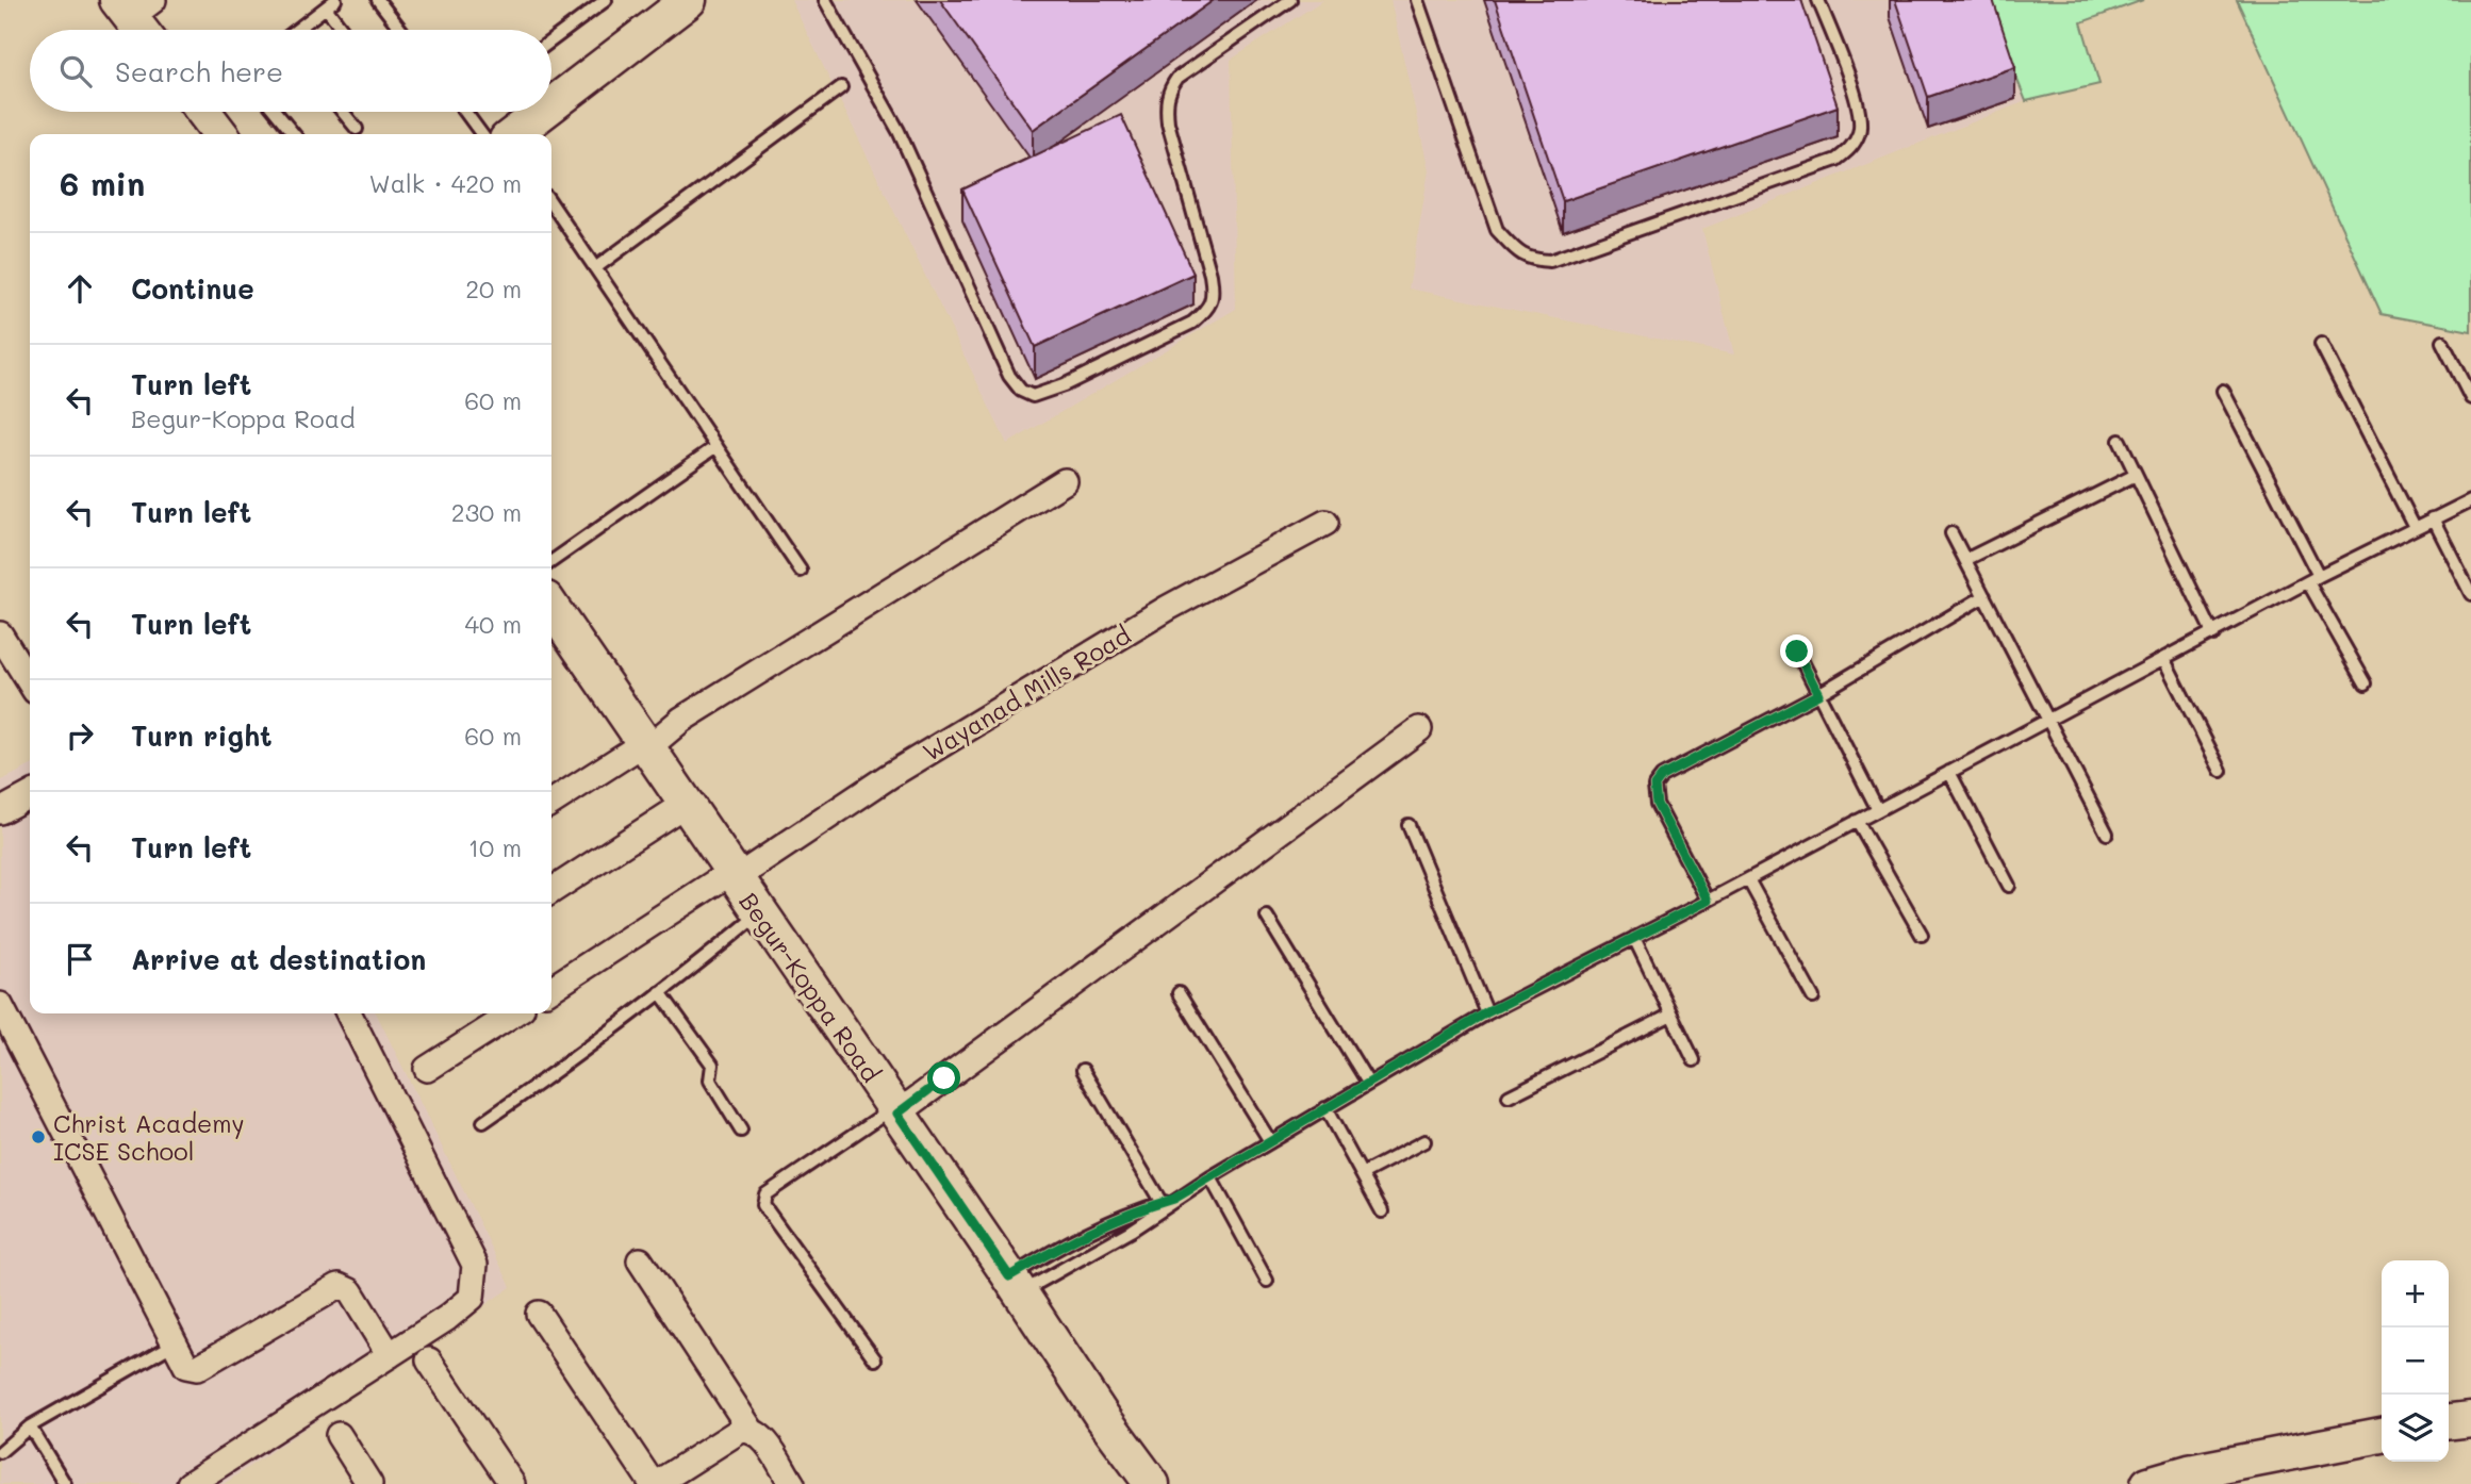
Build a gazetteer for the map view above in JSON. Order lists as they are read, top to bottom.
{
  "streets": {
    "main road": ["Begur-Koppa Road"],
    "street": ["Wayanad Mills Road"]
  },
  "crossings": [
    ["Wayanad Mills Road", "Begur-Koppa Road"]
  ],
  "places": ["Christ Academy ICSE School"],
  "page": {
    "search": "Search here",
    "heading": ["6 min", "Walk · 420 m"],
    "list": [
      ["Continue", "20 m"],
      ["Turn left", "Begur-Koppa Road", "60 m"],
      ["Turn left", "230 m"],
      ["Turn left", "40 m"],
      ["Turn right", "60 m"],
      ["Turn left", "10 m"],
      "Arrive at destination"
    ],
    "map_buttons": ["+", "−"]
  }
}
